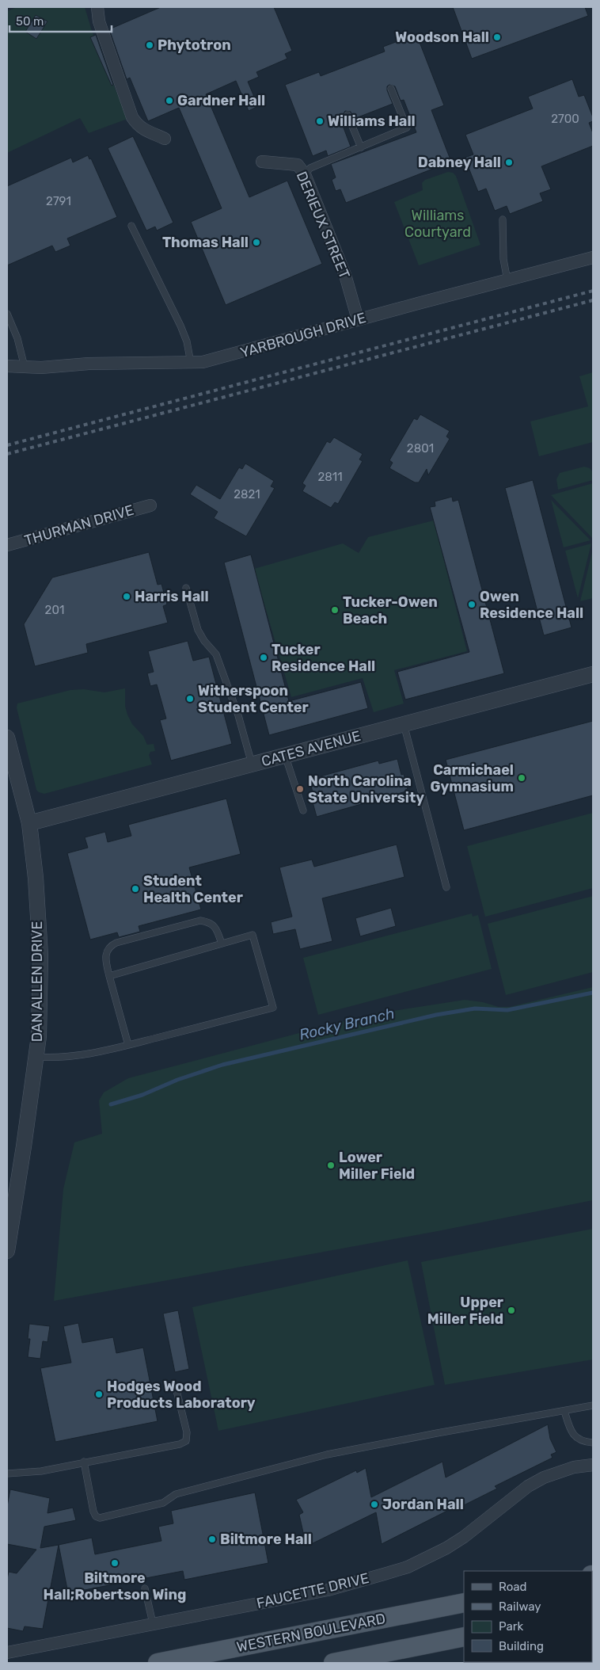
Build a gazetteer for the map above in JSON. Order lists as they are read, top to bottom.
{
  "streets": {
    "main road": ["WESTERN BOULEVARD"],
    "street": [
      "DERIEUX STREET",
      "YARBROUGH DRIVE",
      "THURMAN DRIVE",
      "CATES AVENUE",
      "DAN ALLEN DRIVE",
      "FAUCETTE DRIVE"
    ]
  },
  "crossings": [
    ["DERIEUX STREET", "YARBROUGH DRIVE"],
    ["CATES AVENUE", "DAN ALLEN DRIVE"]
  ],
  "water": ["Rocky Branch"],
  "parks": ["Williams Courtyard"],
  "places": [
    "Woodson Hall",
    "Phytotron",
    "Gardner Hall",
    "Williams Hall",
    "Dabney Hall",
    "Thomas Hall",
    "Harris Hall",
    "Owen Residence Hall",
    "Tucker-Owen Beach",
    "Tucker Residence Hall",
    "Witherspoon Student Center",
    "Carmichael Gymnasium",
    "North Carolina State University",
    "Student Health Center",
    "Lower Miller Field",
    "Upper Miller Field",
    "Hodges Wood Products Laboratory",
    "Jordan Hall",
    "Biltmore Hall",
    "Biltmore Hall;Robertson Wing"
  ],
  "house_numbers": [
    "2700",
    "2791",
    "2801",
    "2811",
    "2821",
    "201"
  ],
  "legend": [
    "Road",
    "Railway",
    "Park",
    "Building"
  ],
  "scale_bar": "50 m"
}
